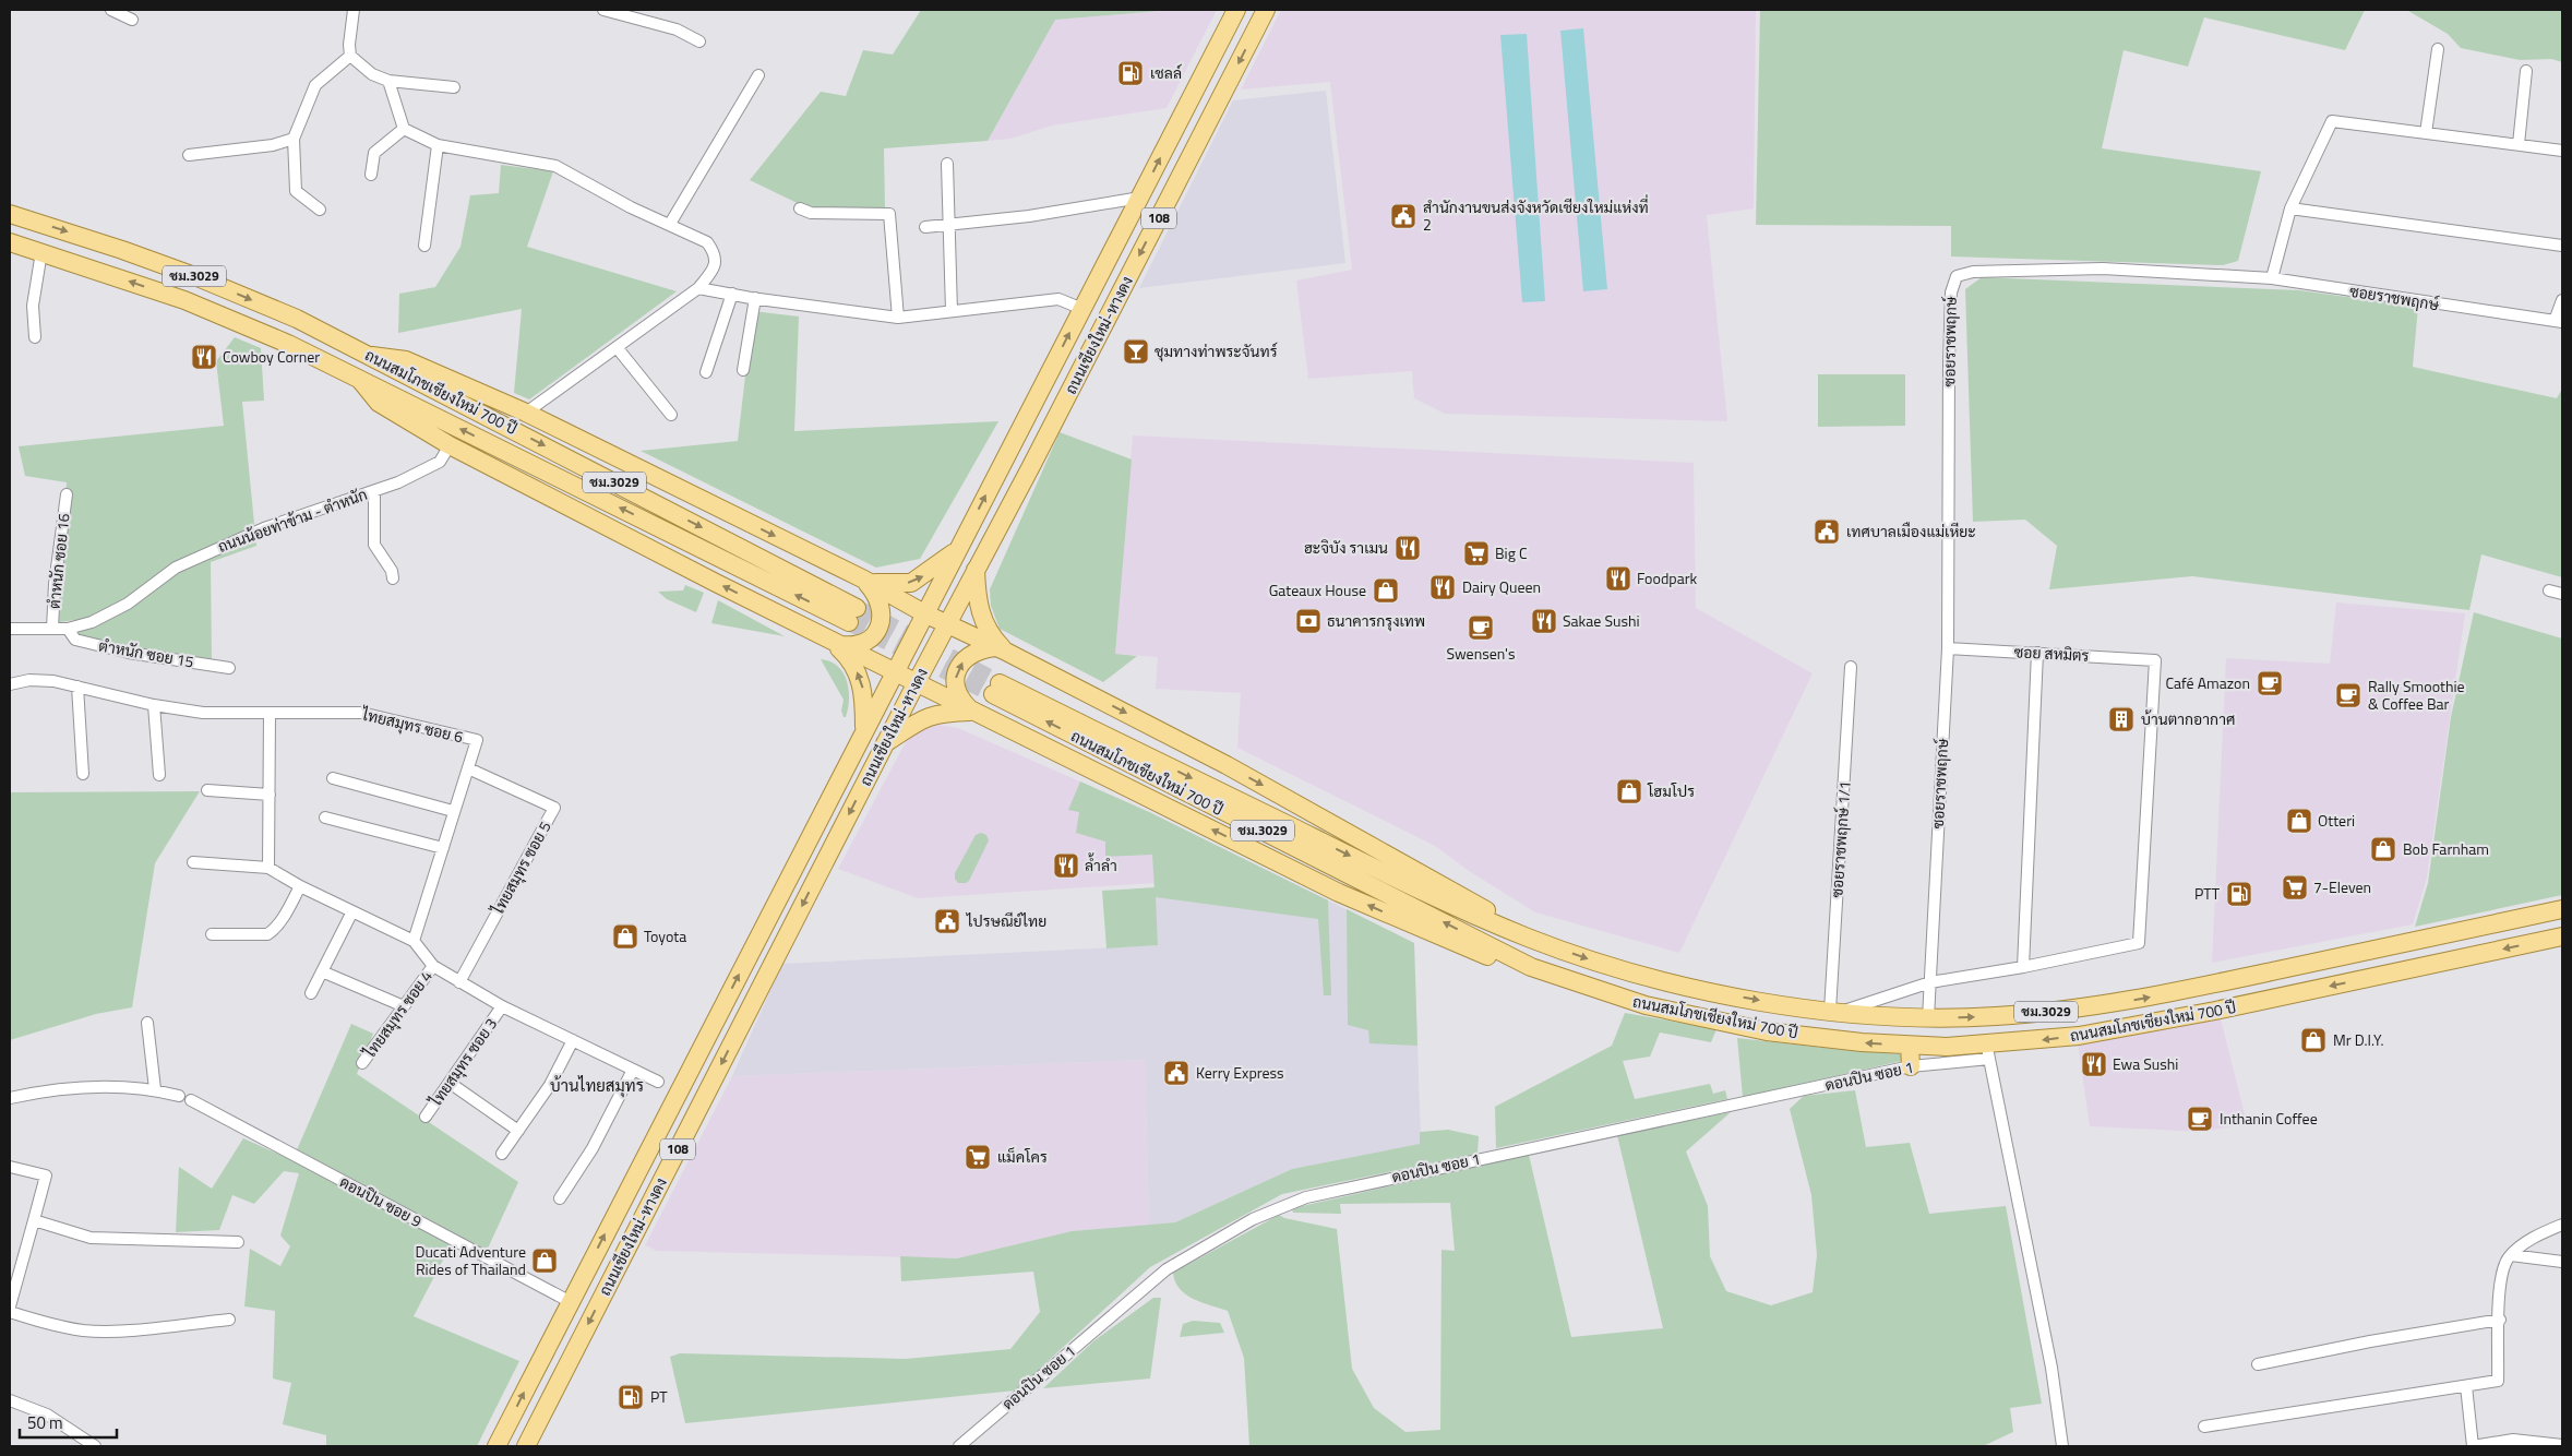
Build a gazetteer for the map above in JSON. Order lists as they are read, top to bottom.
{
  "streets": {
    "main road": [
      "108",
      "ชม.3029",
      "ถนนเชียงใหม่-หางดง",
      "ถนนสมโภชเชียงใหม่ 700 ปี"
    ],
    "street": [
      "ซอยราชพฤกษ์",
      "ถนนน้อยท่าข้าม - ตำหนัก",
      "ตำหนัก ซอย 16",
      "ตำหนัก ซอย 15",
      "ซอย สหมิตร",
      "ไทยสมุทร ซอย 6",
      "ซอยราชพฤกษ์ 1/1",
      "ไทยสมุทร ซอย 5",
      "ไทยสมุทร ซอย 4",
      "ไทยสมุทร ซอย 3",
      "ดอนปิน ซอย 1",
      "ดอนปิน ซอย 9"
    ]
  },
  "crossings": [
    ["ซอยราชพฤกษ์", "ถนนสมโภชเชียงใหม่ 700 ปี"],
    ["ซอยราชพฤกษ์", "ซอย สหมิตร"],
    ["ถนนเชียงใหม่-หางดง", "ดอนปิน ซอย 9"],
    ["ถนนสมโภชเชียงใหม่ 700 ปี", "ซอยราชพฤกษ์ 1/1"],
    ["ถนนสมโภชเชียงใหม่ 700 ปี", "ดอนปิน ซอย 1"],
    ["ถนนน้อยท่าข้าม - ตำหนัก", "ตำหนัก ซอย 16"],
    ["ถนนน้อยท่าข้าม - ตำหนัก", "ตำหนัก ซอย 15"],
    ["ไทยสมุทร ซอย 6", "ไทยสมุทร ซอย 5"]
  ],
  "districts": ["บ้านไทยสมุทร"],
  "places": {
    "fuel station": ["เชลล์", "PTT", "PT"],
    "public building": [
      "สำนักงานขนส่งจังหวัดเชียงใหม่แห่งที่ 2",
      "เทศบาลเมืองแม่เหียะ",
      "ไปรษณีย์ไทย",
      "Kerry Express"
    ],
    "bar": ["ชุมทางท่าพระจันทร์"],
    "restaurant": [
      "Cowboy Corner",
      "ฮะจิบัง ราเมน",
      "Foodpark",
      "Dairy Queen",
      "Sakae Sushi",
      "ล้ำลำ",
      "Ewa Sushi"
    ],
    "supermarket": ["Big C", "7-Eleven", "แม็คโคร"],
    "shop": [
      "Gateaux House",
      "โฮมโปร",
      "Otteri",
      "Bob Farnham",
      "Toyota",
      "Mr D.I.Y.",
      "Ducati Adventure Rides of Thailand"
    ],
    "bank": ["ธนาคารกรุงเทพ"],
    "cafe": [
      "Swensen's",
      "Café Amazon",
      "Rally Smoothie & Coffee Bar",
      "Inthanin Coffee"
    ],
    "building": ["บ้านตากอากาศ"]
  },
  "scale_bar": "50 m"
}
